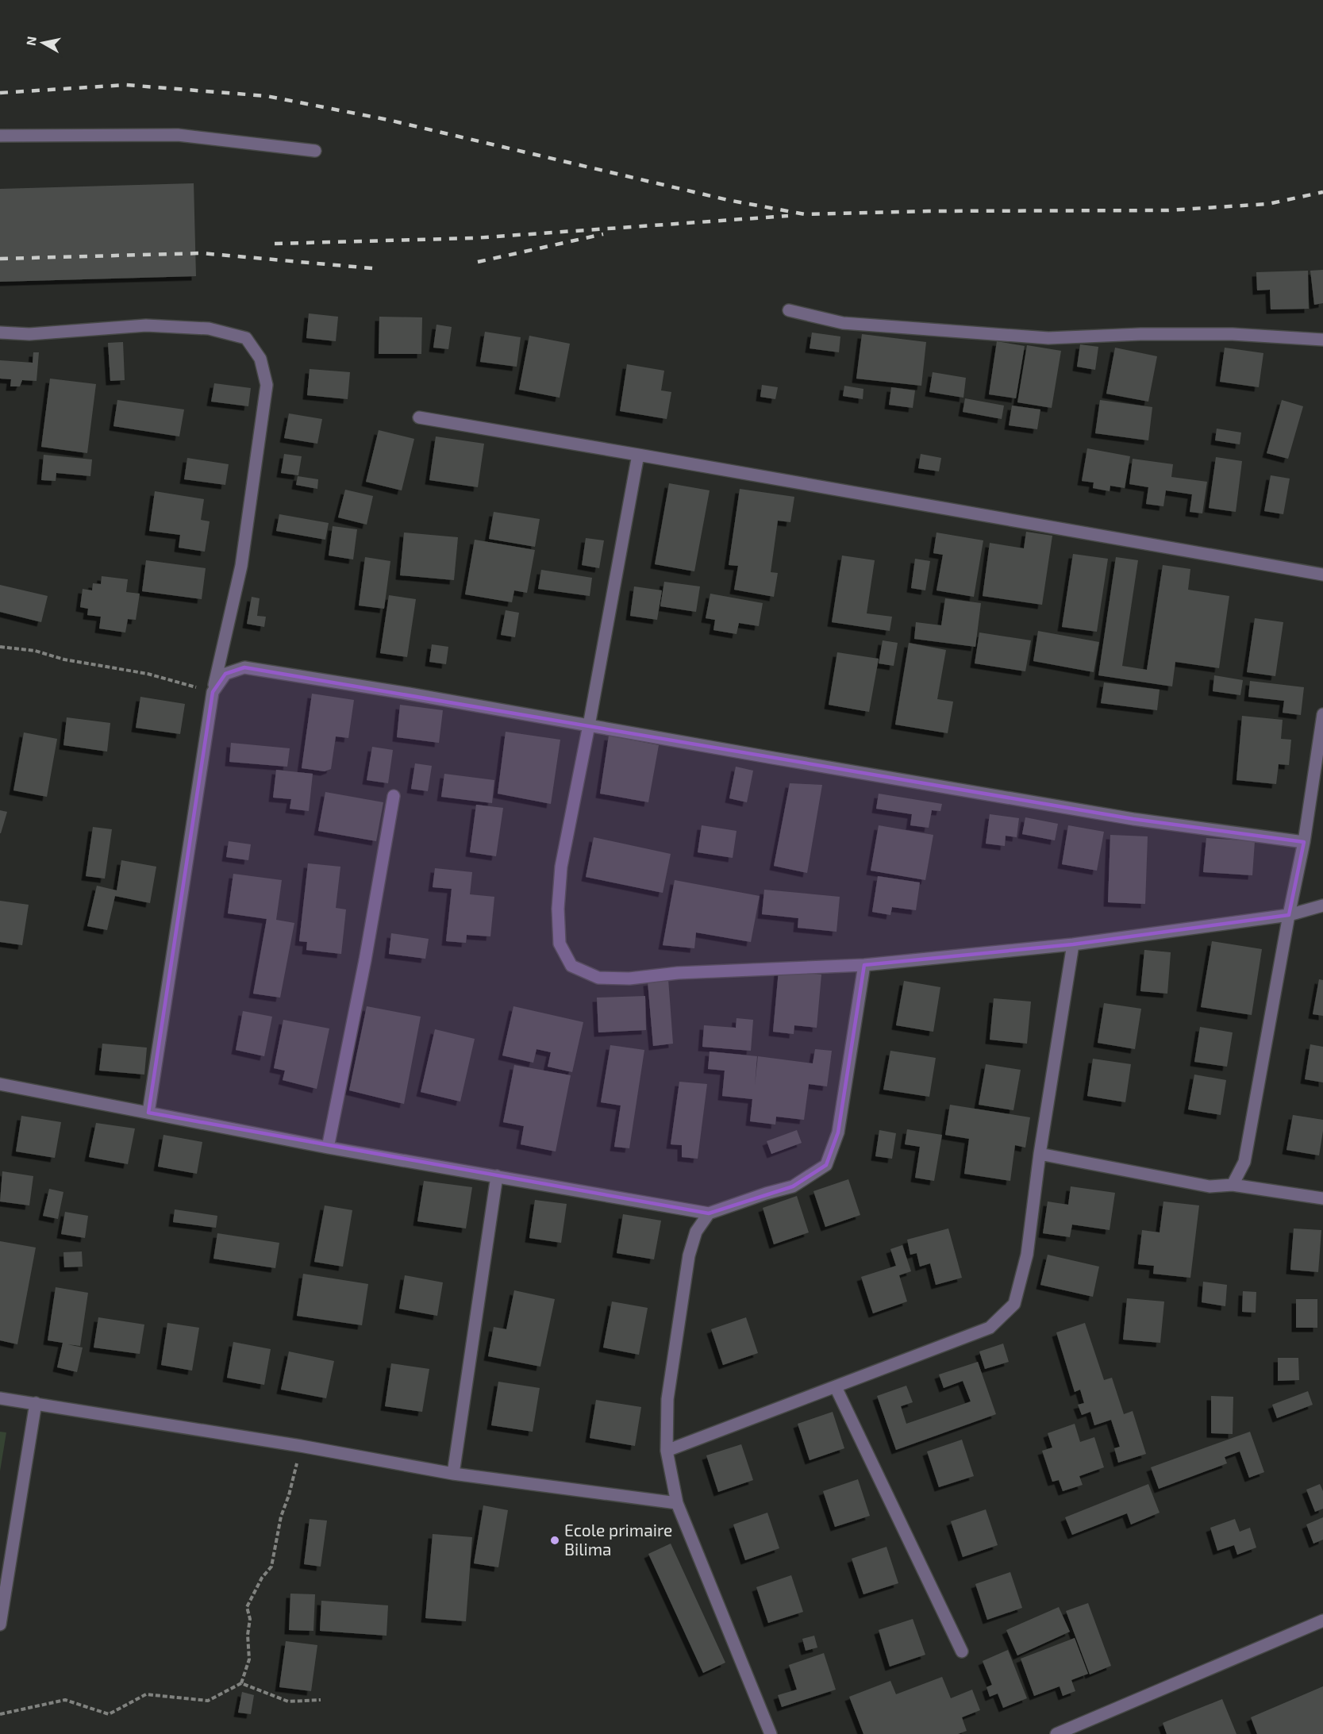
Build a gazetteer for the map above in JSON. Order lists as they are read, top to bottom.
{
  "places": ["Ecole primaire Bilima"],
  "north": "left"
}
